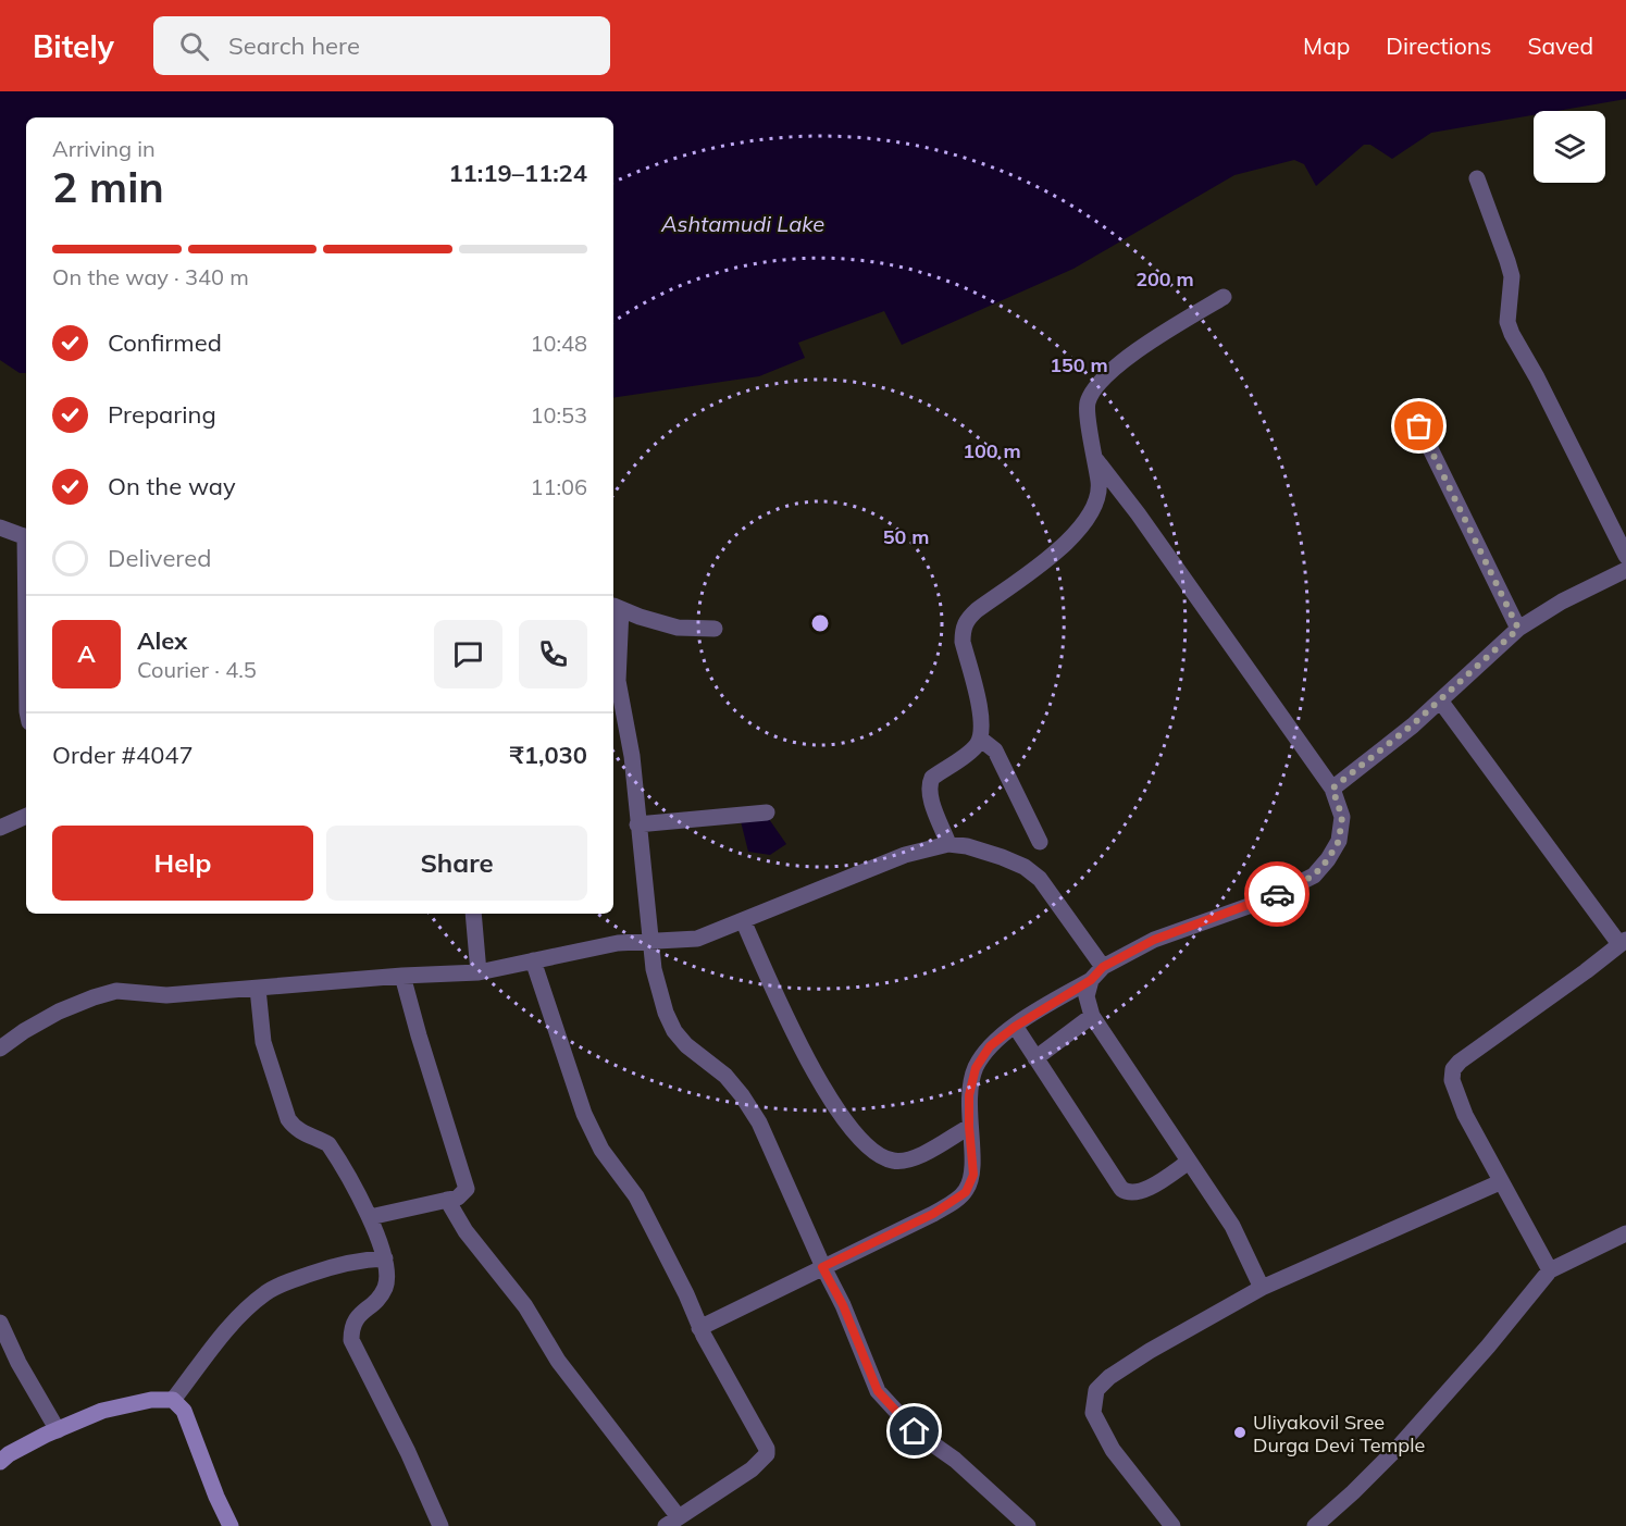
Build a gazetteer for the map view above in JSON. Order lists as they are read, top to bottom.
{
  "water": ["Ashtamudi Lake"],
  "places": ["Uliyakovil Sree Durga Devi Temple"],
  "page": {
    "header": "Bitely",
    "search": "Search here",
    "nav": ["Map", "Directions", "Saved"],
    "heading": ["2 min", "Arriving in", "11:19–11:24"],
    "panel": [
      "Alex",
      "Courier · 4.5",
      "Order #4047",
      "₹1,030"
    ],
    "bar": "On the way · 340 m",
    "list": [
      ["Confirmed", "10:48"],
      ["Preparing", "10:53"],
      ["On the way", "11:06"],
      "Delivered"
    ],
    "round": "A",
    "buttons": ["Help", "Share"]
  },
  "rings": [
    "200 m",
    "150 m",
    "100 m",
    "50 m"
  ]
}
